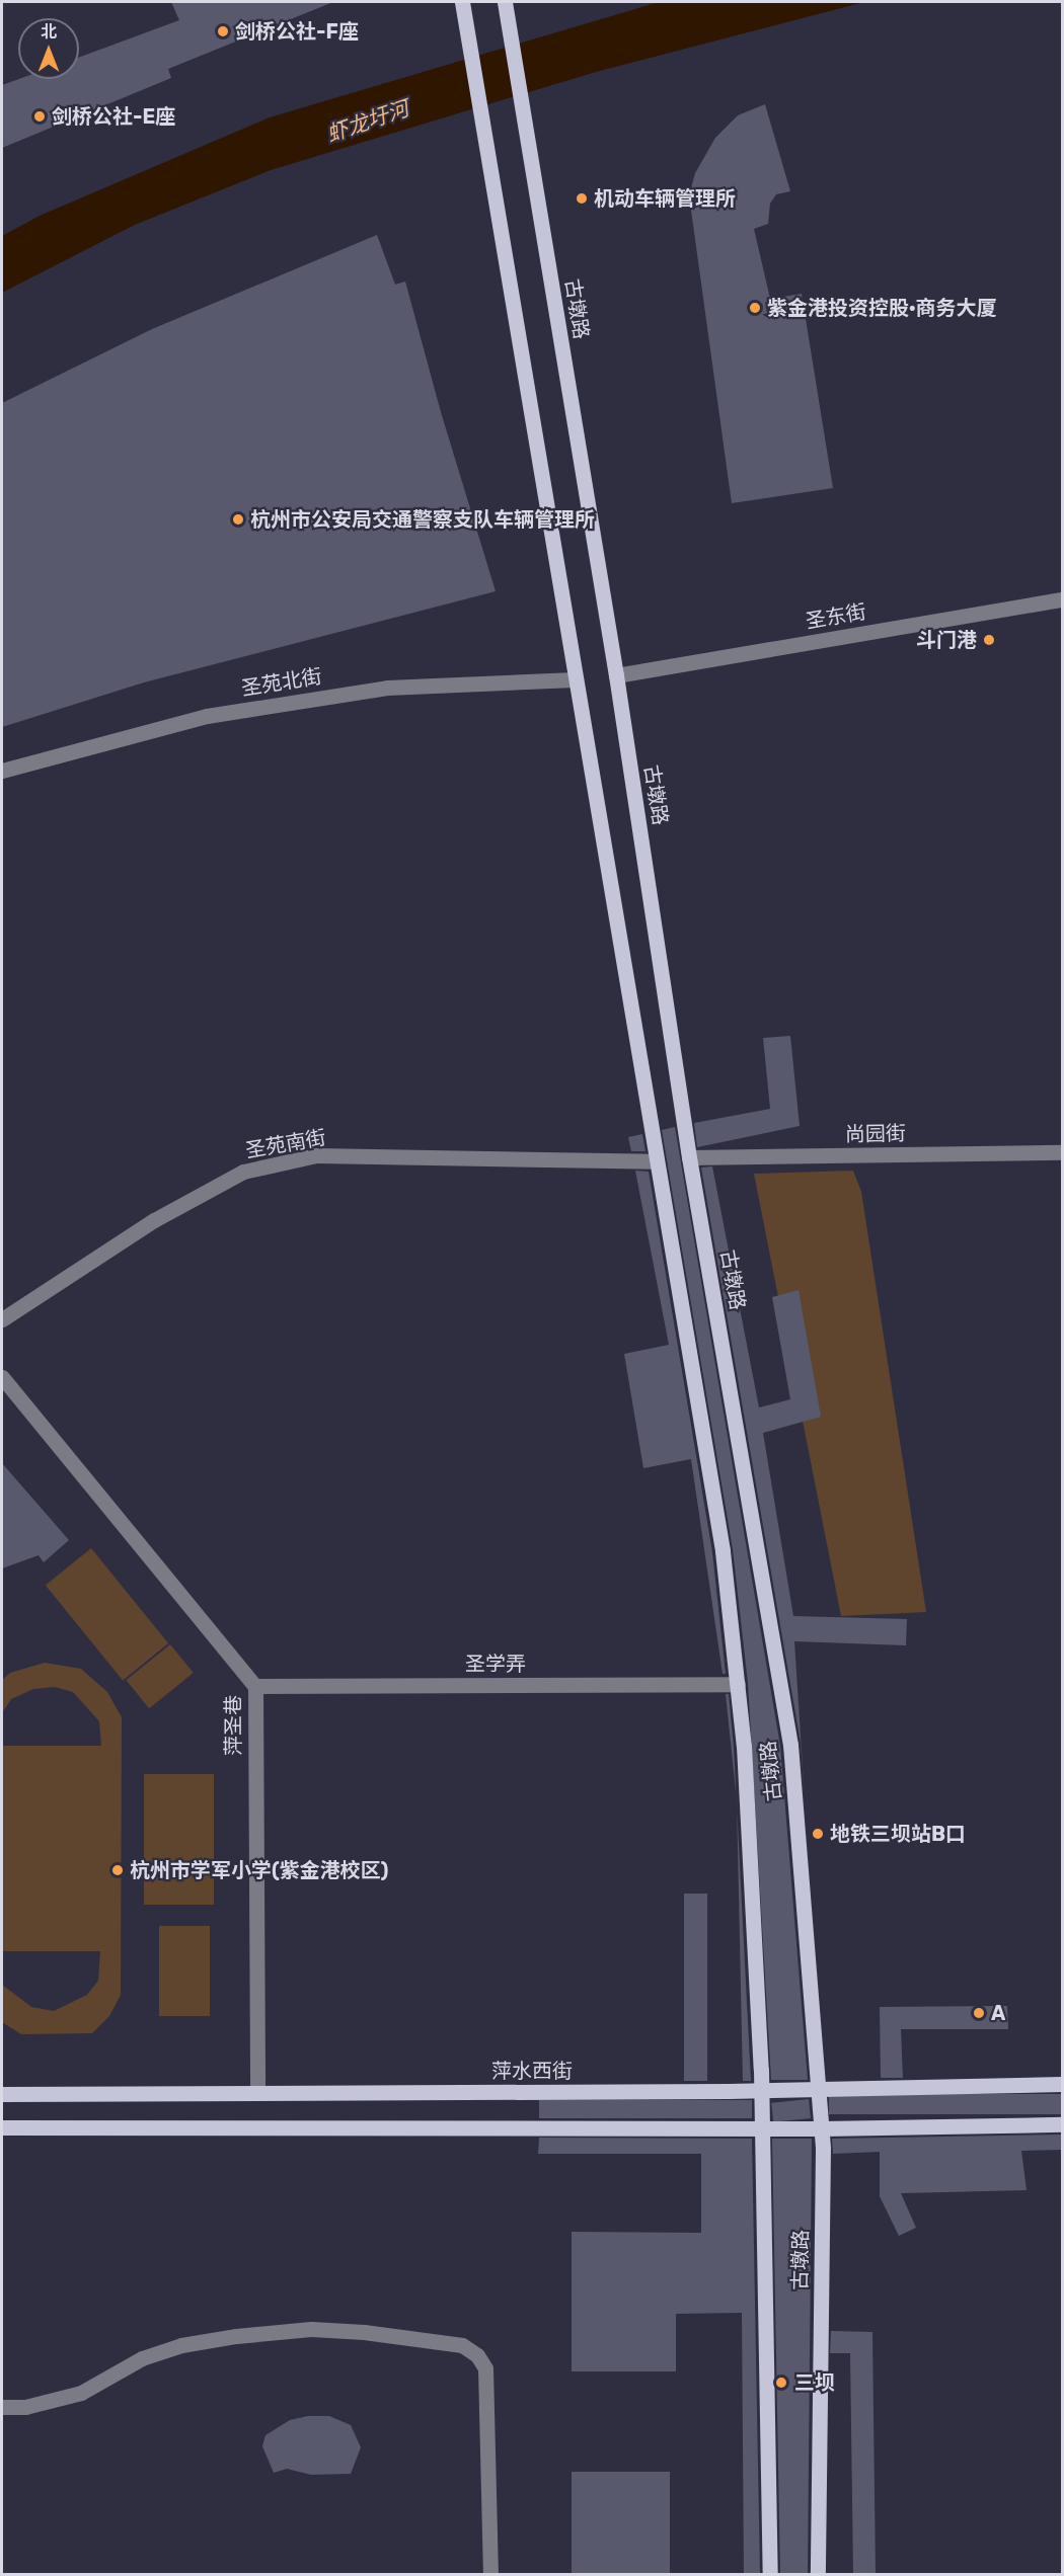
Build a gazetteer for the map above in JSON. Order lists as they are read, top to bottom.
{
  "streets": {
    "main road": ["古墩路", "萍水西街"],
    "street": [
      "圣东街",
      "圣苑北街",
      "尚园街",
      "圣苑南街",
      "圣学弄",
      "萍圣巷"
    ]
  },
  "crossings": [
    ["古墩路", "圣东街"],
    ["古墩路", "圣苑北街"],
    ["古墩路", "尚园街"],
    ["古墩路", "圣苑南街"],
    ["古墩路", "圣学弄"],
    ["古墩路", "萍水西街"],
    ["圣学弄", "萍圣巷"],
    ["萍圣巷", "萍水西街"]
  ],
  "water": ["虾龙圩河"],
  "places": [
    "剑桥公社-F座",
    "剑桥公社-E座",
    "机动车辆管理所",
    "紫金港投资控股·商务大厦",
    "杭州市公安局交通警察支队车辆管理所",
    "斗门港",
    "地铁三坝站B口",
    "杭州市学军小学(紫金港校区)",
    "A",
    "三坝"
  ],
  "north": "top"
}
